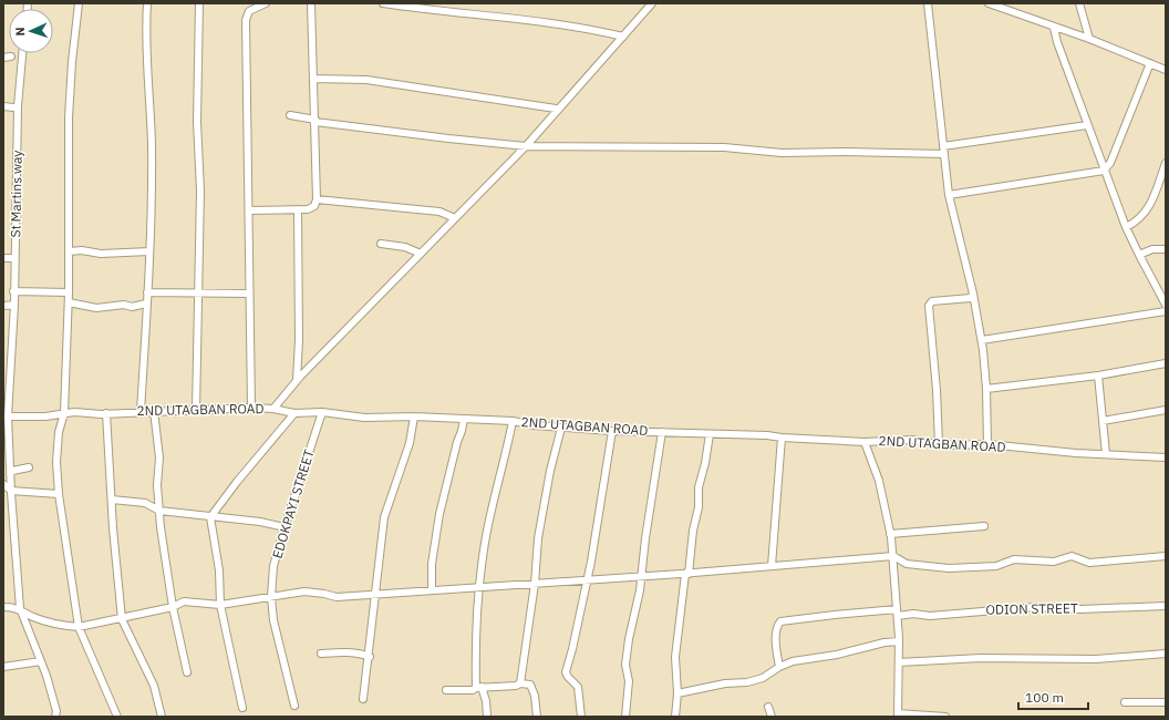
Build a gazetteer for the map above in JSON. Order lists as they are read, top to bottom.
{
  "streets": {
    "street": [
      "St Martins way",
      "2ND UTAGBAN ROAD",
      "EDOKPAYI STREET",
      "ODION STREET"
    ]
  },
  "crossings": [
    ["St Martins way", "2ND UTAGBAN ROAD"],
    ["2ND UTAGBAN ROAD", "EDOKPAYI STREET"]
  ],
  "scale_bar": "100 m",
  "north": "left"
}
